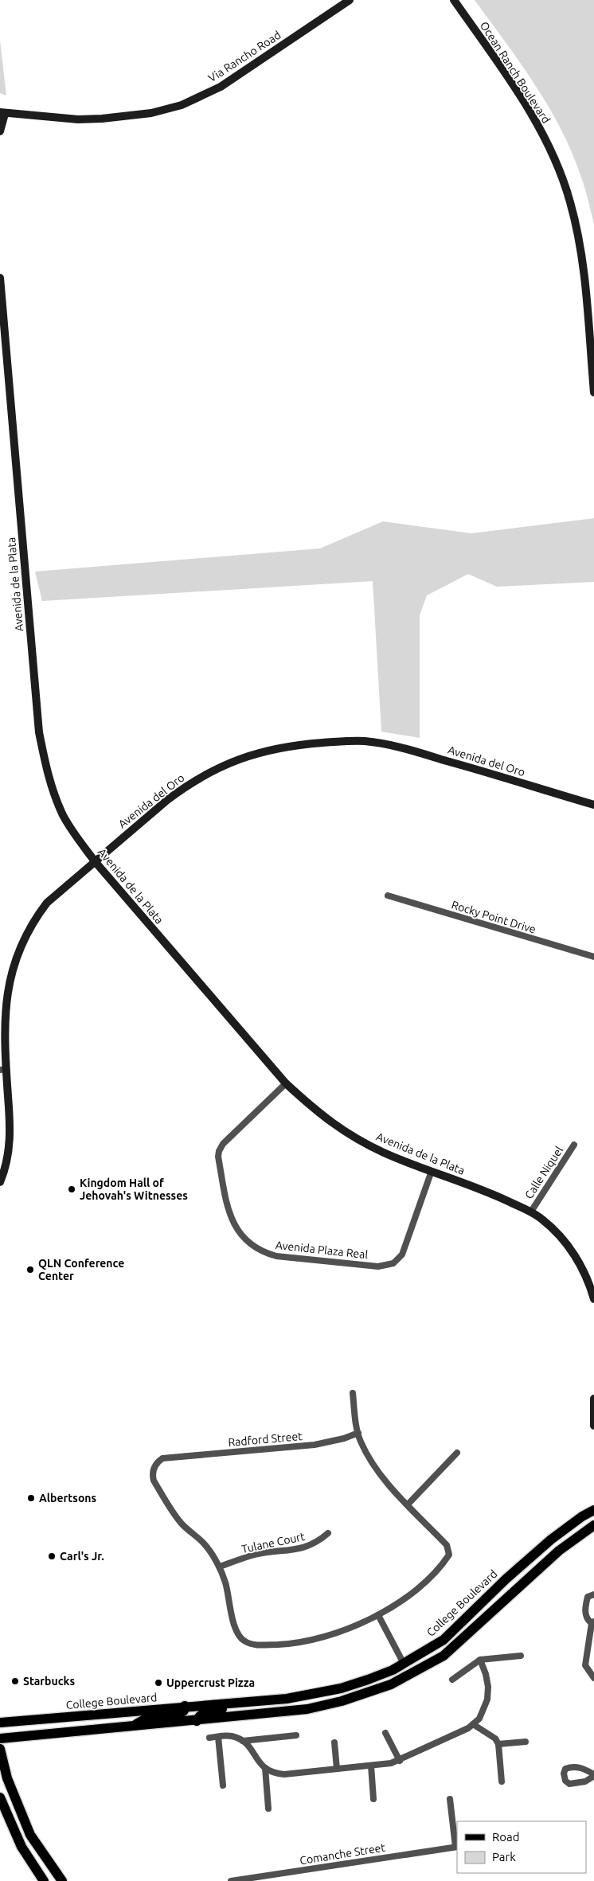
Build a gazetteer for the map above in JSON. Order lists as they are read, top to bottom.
{
  "streets": {
    "main road": ["College Boulevard"],
    "street": [
      "Via Rancho Road",
      "Ocean Ranch Boulevard",
      "Avenida de la Plata",
      "Avenida del Oro",
      "Rocky Point Drive",
      "Calle Niquel",
      "Avenida Plaza Real",
      "Radford Street",
      "Tulane Court",
      "Comanche Street"
    ]
  },
  "crossings": [
    ["Avenida de la Plata", "Avenida del Oro"],
    ["Avenida de la Plata", "Calle Niquel"],
    ["Avenida de la Plata", "Avenida Plaza Real"],
    ["Radford Street", "Tulane Court"]
  ],
  "places": [
    "Kingdom Hall of Jehovah's Witnesses",
    "QLN Conference Center",
    "Albertsons",
    "Carl's Jr.",
    "Starbucks",
    "Uppercrust Pizza"
  ],
  "legend": ["Road", "Park"]
}
